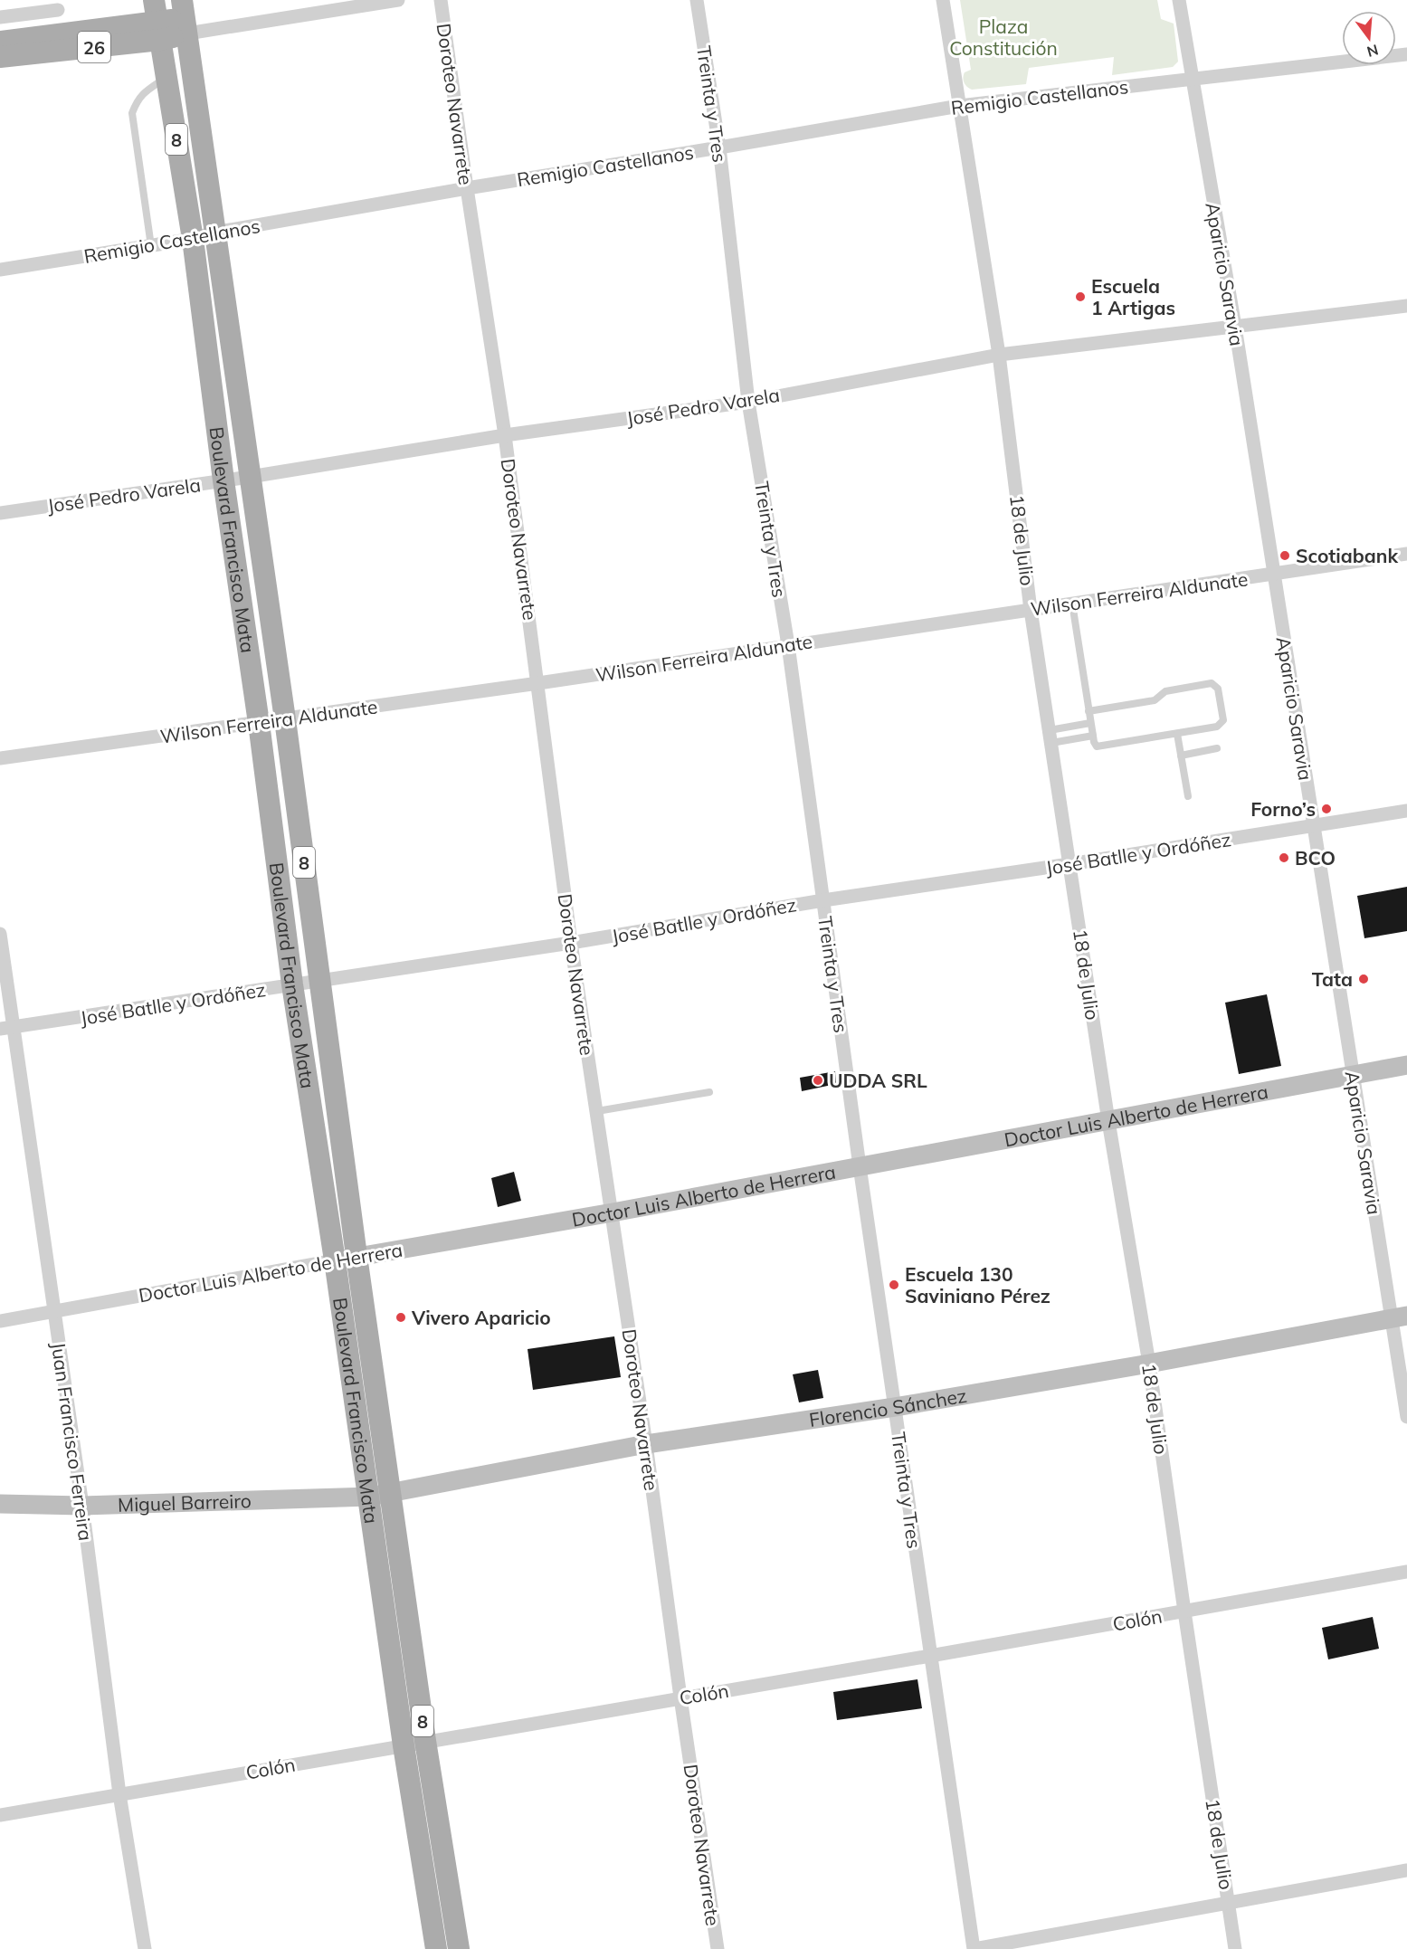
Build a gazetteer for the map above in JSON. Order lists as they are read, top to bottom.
{
  "streets": {
    "main road": ["26", "8", "Boulevard Francisco Mata"],
    "street": [
      "Remigio Castellanos",
      "Doroteo Navarrete",
      "Treinta y Tres",
      "Aparicio Saravia",
      "José Pedro Varela",
      "18 de Julio",
      "Wilson Ferreira Aldunate",
      "José Batlle y Ordóñez",
      "Doctor Luis Alberto de Herrera",
      "Florencio Sánchez",
      "Juan Francisco Ferreira",
      "Miguel Barreiro",
      "Colón"
    ]
  },
  "crossings": [
    ["26", "Boulevard Francisco Mata"],
    ["Remigio Castellanos", "Doroteo Navarrete"],
    ["Remigio Castellanos", "Treinta y Tres"],
    ["Remigio Castellanos", "Aparicio Saravia"],
    ["Remigio Castellanos", "Boulevard Francisco Mata"],
    ["Remigio Castellanos", "18 de Julio"],
    ["Doroteo Navarrete", "José Pedro Varela"],
    ["Doroteo Navarrete", "Wilson Ferreira Aldunate"],
    ["Doroteo Navarrete", "José Batlle y Ordóñez"],
    ["Doroteo Navarrete", "Doctor Luis Alberto de Herrera"],
    ["Doroteo Navarrete", "Florencio Sánchez"],
    ["Doroteo Navarrete", "Colón"],
    ["Treinta y Tres", "José Pedro Varela"],
    ["Treinta y Tres", "Wilson Ferreira Aldunate"],
    ["Treinta y Tres", "José Batlle y Ordóñez"],
    ["Treinta y Tres", "Doctor Luis Alberto de Herrera"],
    ["Treinta y Tres", "Florencio Sánchez"],
    ["Treinta y Tres", "Colón"],
    ["Aparicio Saravia", "José Pedro Varela"],
    ["Aparicio Saravia", "Wilson Ferreira Aldunate"],
    ["Aparicio Saravia", "José Batlle y Ordóñez"],
    ["Aparicio Saravia", "Doctor Luis Alberto de Herrera"],
    ["Aparicio Saravia", "Florencio Sánchez"],
    ["José Pedro Varela", "Boulevard Francisco Mata"],
    ["José Pedro Varela", "18 de Julio"],
    ["Boulevard Francisco Mata", "Wilson Ferreira Aldunate"],
    ["Boulevard Francisco Mata", "José Batlle y Ordóñez"],
    ["Boulevard Francisco Mata", "Doctor Luis Alberto de Herrera"],
    ["Boulevard Francisco Mata", "Florencio Sánchez"],
    ["Boulevard Francisco Mata", "Miguel Barreiro"],
    ["Boulevard Francisco Mata", "Colón"],
    ["18 de Julio", "Wilson Ferreira Aldunate"],
    ["18 de Julio", "José Batlle y Ordóñez"],
    ["18 de Julio", "Doctor Luis Alberto de Herrera"],
    ["18 de Julio", "Florencio Sánchez"],
    ["18 de Julio", "Colón"],
    ["José Batlle y Ordóñez", "Juan Francisco Ferreira"],
    ["Doctor Luis Alberto de Herrera", "Juan Francisco Ferreira"],
    ["Florencio Sánchez", "Miguel Barreiro"],
    ["Juan Francisco Ferreira", "Miguel Barreiro"],
    ["Juan Francisco Ferreira", "Colón"]
  ],
  "parks": ["Plaza Constitución"],
  "places": [
    "Escuela 1 Artigas",
    "Scotiabank",
    "Forno’s",
    "BCO",
    "Tata",
    "UDDA SRL",
    "Escuela 130 Saviniano Pérez",
    "Vivero Aparicio"
  ],
  "north": "bottom"
}
